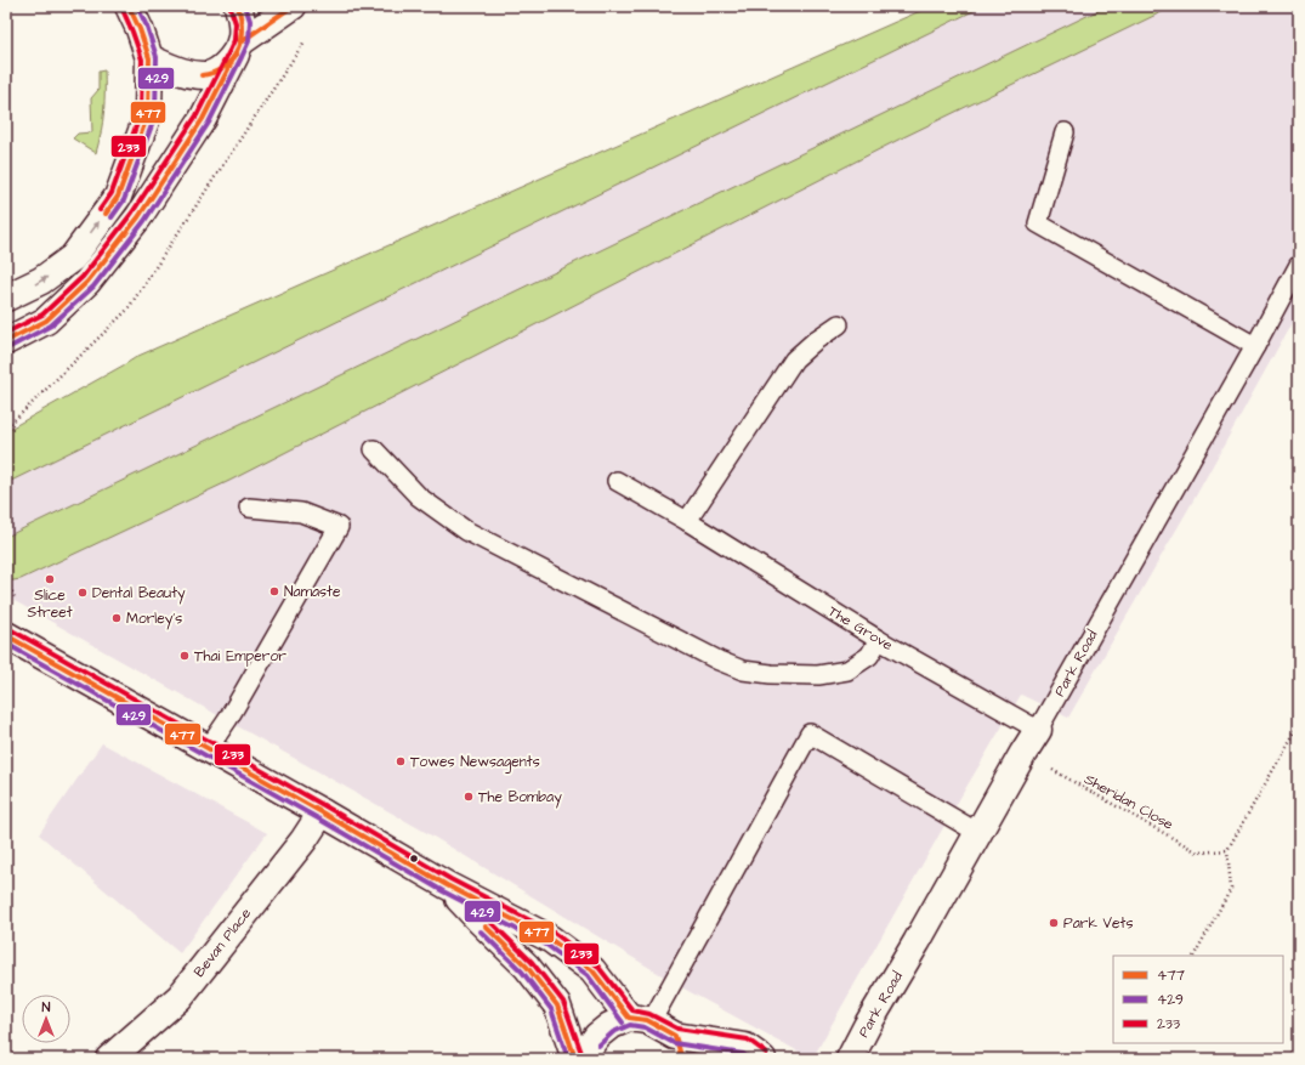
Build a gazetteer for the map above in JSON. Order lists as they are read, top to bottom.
{
  "streets": {
    "main road": ["Park Road", "Bevan Place"],
    "lane": ["The Grove"],
    "path": ["Sheridan Close"]
  },
  "crossings": [
    ["The Grove", "Park Road"],
    ["Park Road", "Sheridan Close"]
  ],
  "places": [
    "Slice Street",
    "Namaste",
    "Dental Beauty",
    "Morley's",
    "Thai Emperor",
    "Towes Newsagents",
    "The Bombay",
    "Park Vets"
  ],
  "lines": ["transit line 477", "transit line 429", "transit line 233"],
  "legend": ["477", "429", "233"],
  "north": "top"
}
